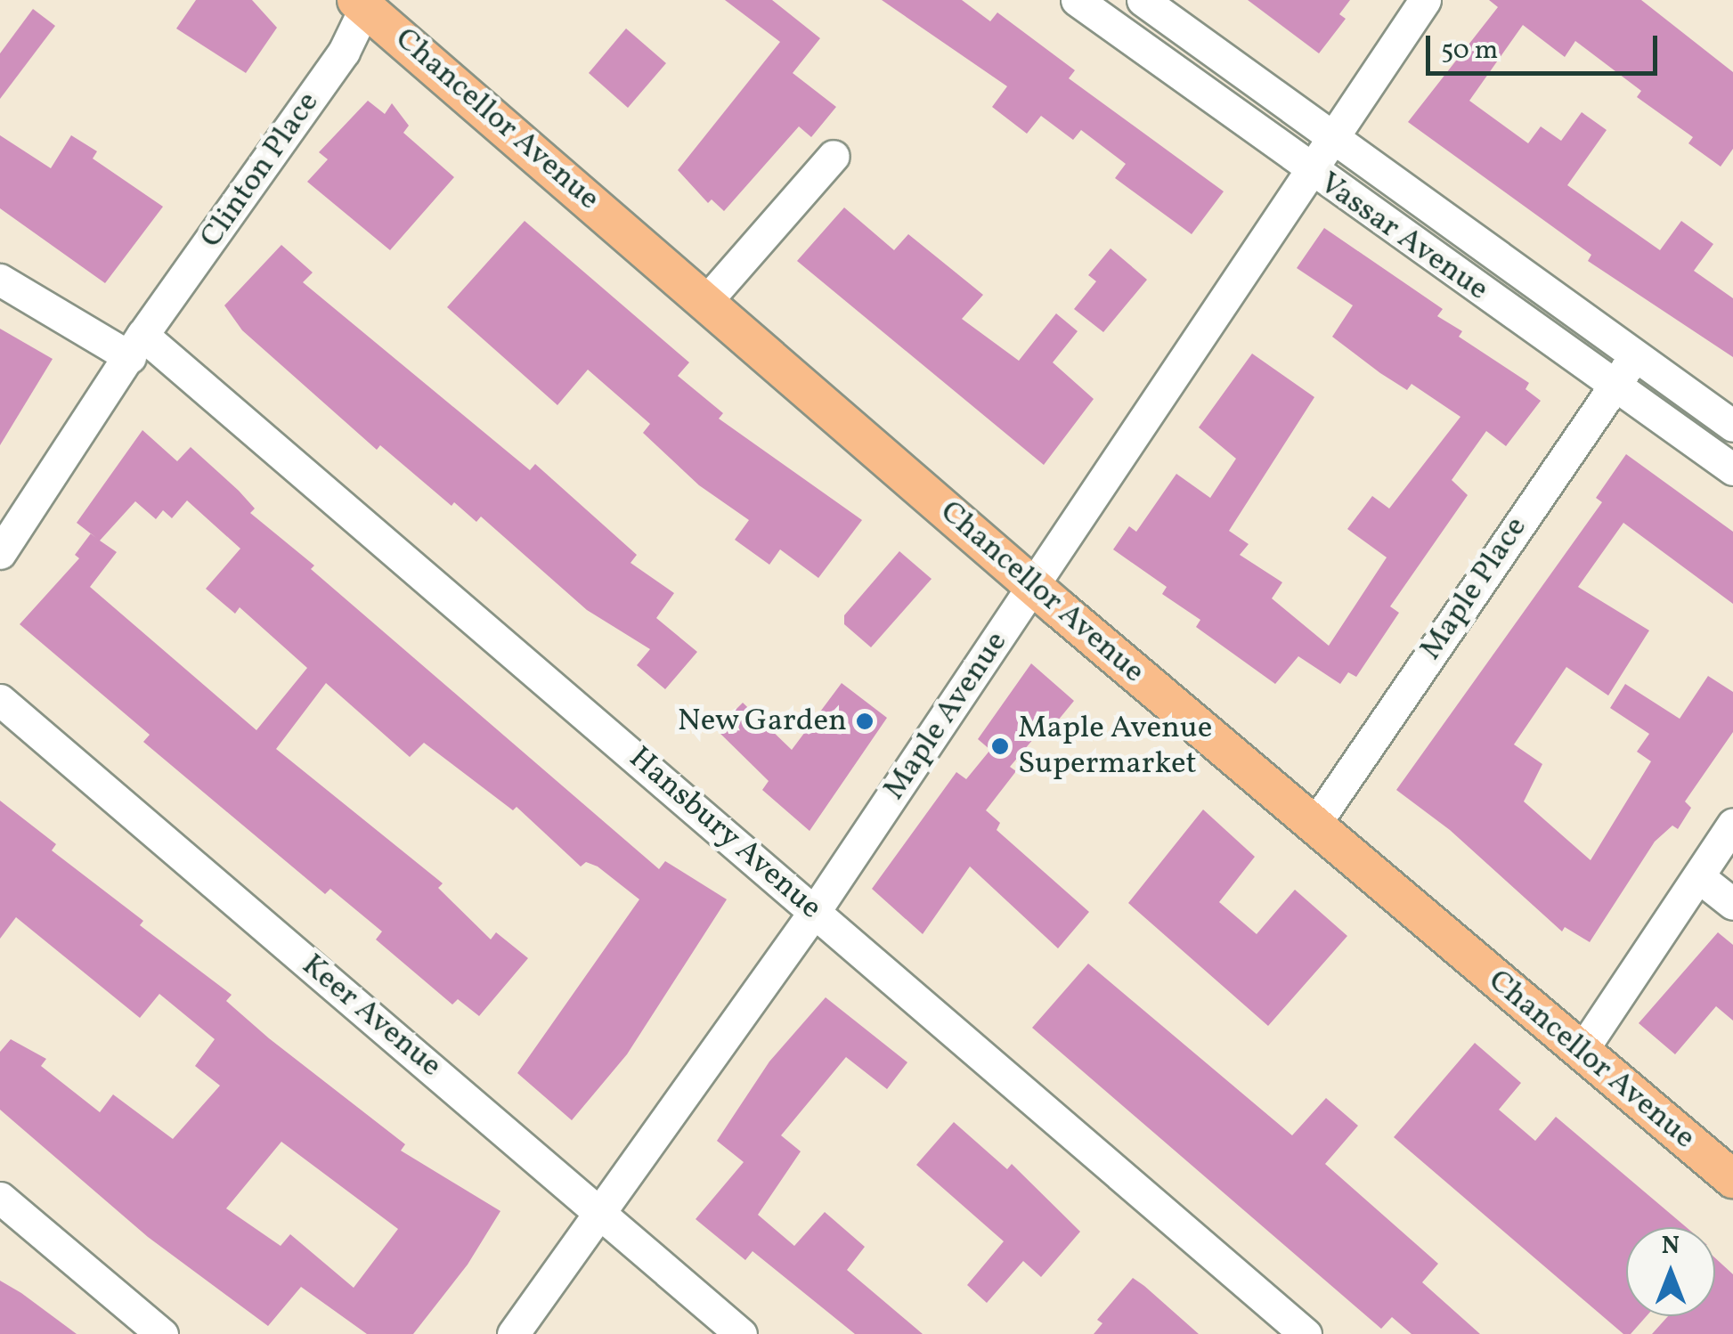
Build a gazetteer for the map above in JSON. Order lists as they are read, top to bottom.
{
  "streets": {
    "main road": ["Chancellor Avenue"],
    "street": [
      "Clinton Place",
      "Vassar Avenue",
      "Maple Place",
      "Maple Avenue",
      "Hansbury Avenue",
      "Keer Avenue"
    ]
  },
  "crossings": [
    ["Chancellor Avenue", "Clinton Place"],
    ["Chancellor Avenue", "Maple Place"],
    ["Chancellor Avenue", "Maple Avenue"],
    ["Clinton Place", "Hansbury Avenue"],
    ["Vassar Avenue", "Maple Place"],
    ["Vassar Avenue", "Maple Avenue"],
    ["Maple Avenue", "Hansbury Avenue"],
    ["Maple Avenue", "Keer Avenue"]
  ],
  "places": ["New Garden", "Maple Avenue Supermarket"],
  "scale_bar": "50 m",
  "north": "top"
}
